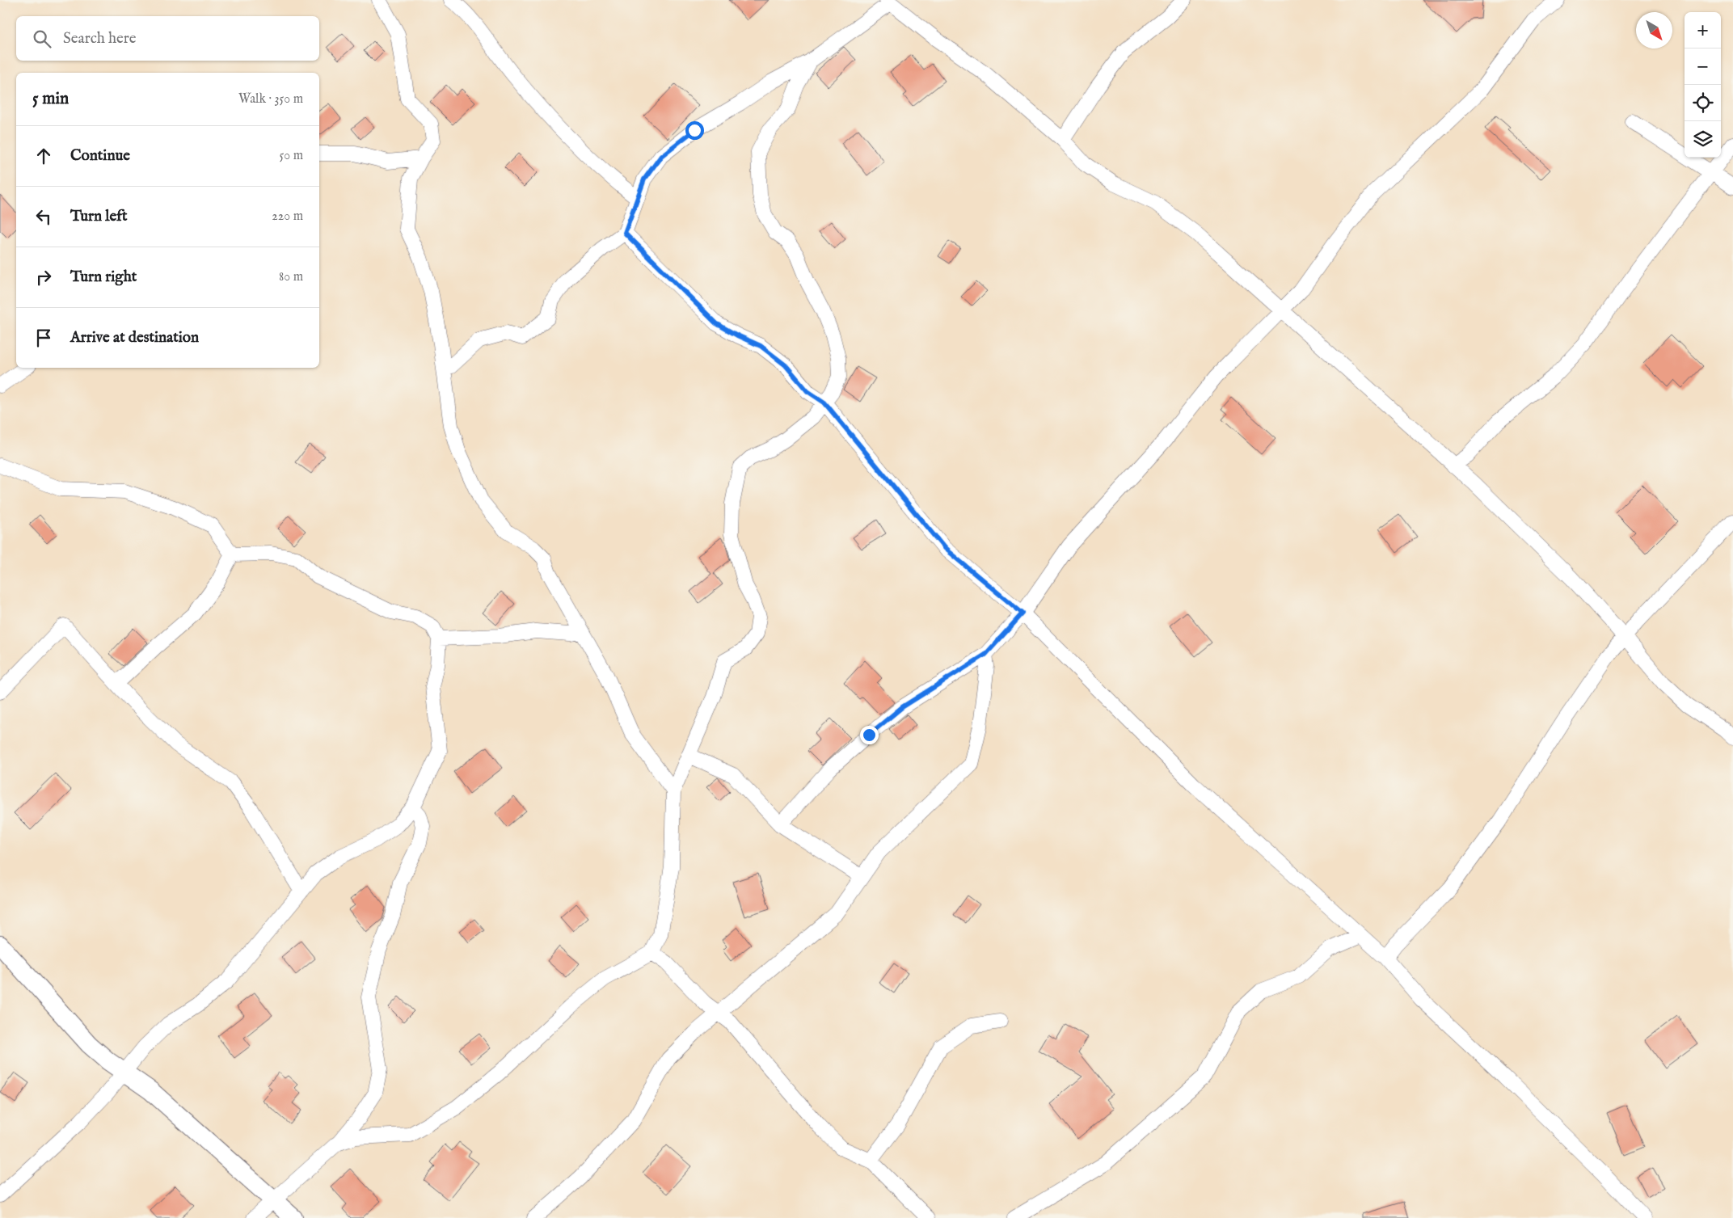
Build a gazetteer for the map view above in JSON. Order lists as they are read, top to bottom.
{
  "north": "bottom right",
  "page": {
    "map_buttons": ["+", "−"],
    "search": "Search here",
    "heading": ["5 min", "Walk · 350 m"],
    "list": [
      ["Continue", "50 m"],
      ["Turn left", "220 m"],
      ["Turn right", "80 m"],
      "Arrive at destination"
    ]
  }
}
